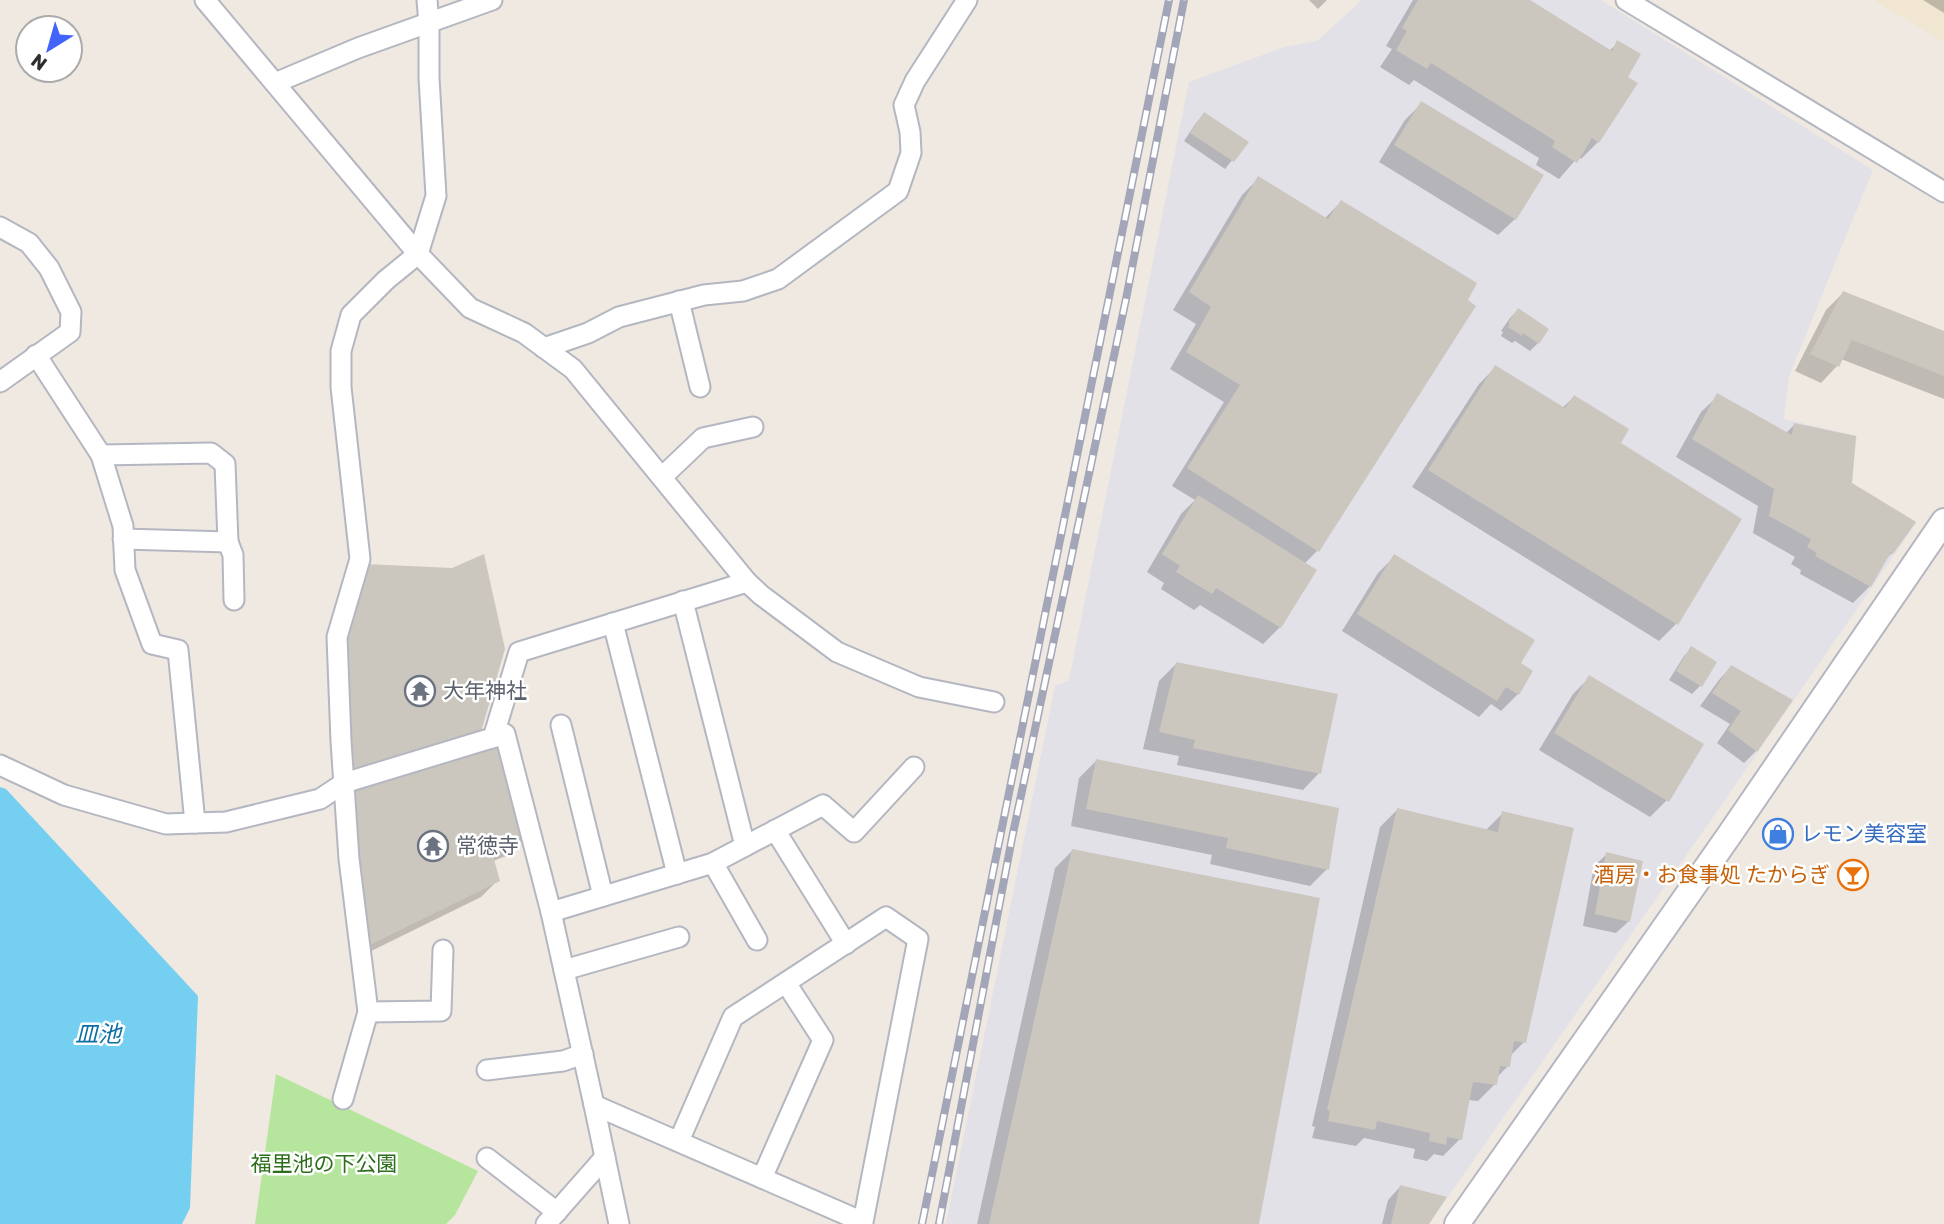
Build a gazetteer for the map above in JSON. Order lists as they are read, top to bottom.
{
  "water": ["皿池"],
  "parks": ["福里池の下公園"],
  "places": {
    "temple": ["大年神社", "常徳寺"],
    "shop": ["レモン美容室"],
    "bar": ["酒房・お食事処 たからぎ"]
  },
  "north": "bottom left"
}
